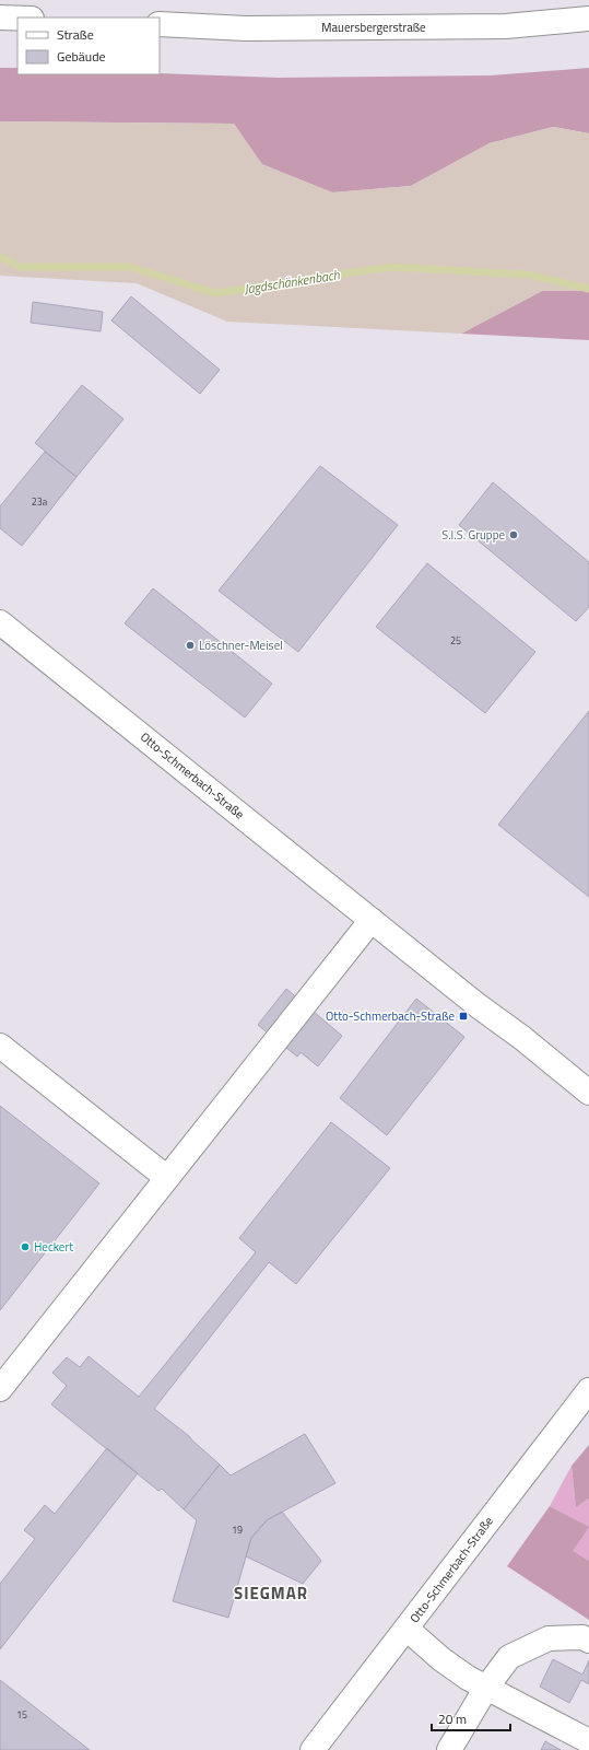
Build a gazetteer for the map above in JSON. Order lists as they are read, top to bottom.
{
  "streets": {
    "street": ["Mauersbergerstraße", "Otto-Schmerbach-Straße"]
  },
  "districts": ["SIEGMAR"],
  "water": ["Jagdschänkenbach"],
  "places": {
    "other": ["S.I.S. Gruppe", "Löschner-Meisel", "Heckert"],
    "transit": ["Otto-Schmerbach-Straße"]
  },
  "house_numbers": [
    "23a",
    "25",
    "19",
    "15"
  ],
  "legend": ["Straße", "Gebäude"],
  "scale_bar": "20 m"
}
